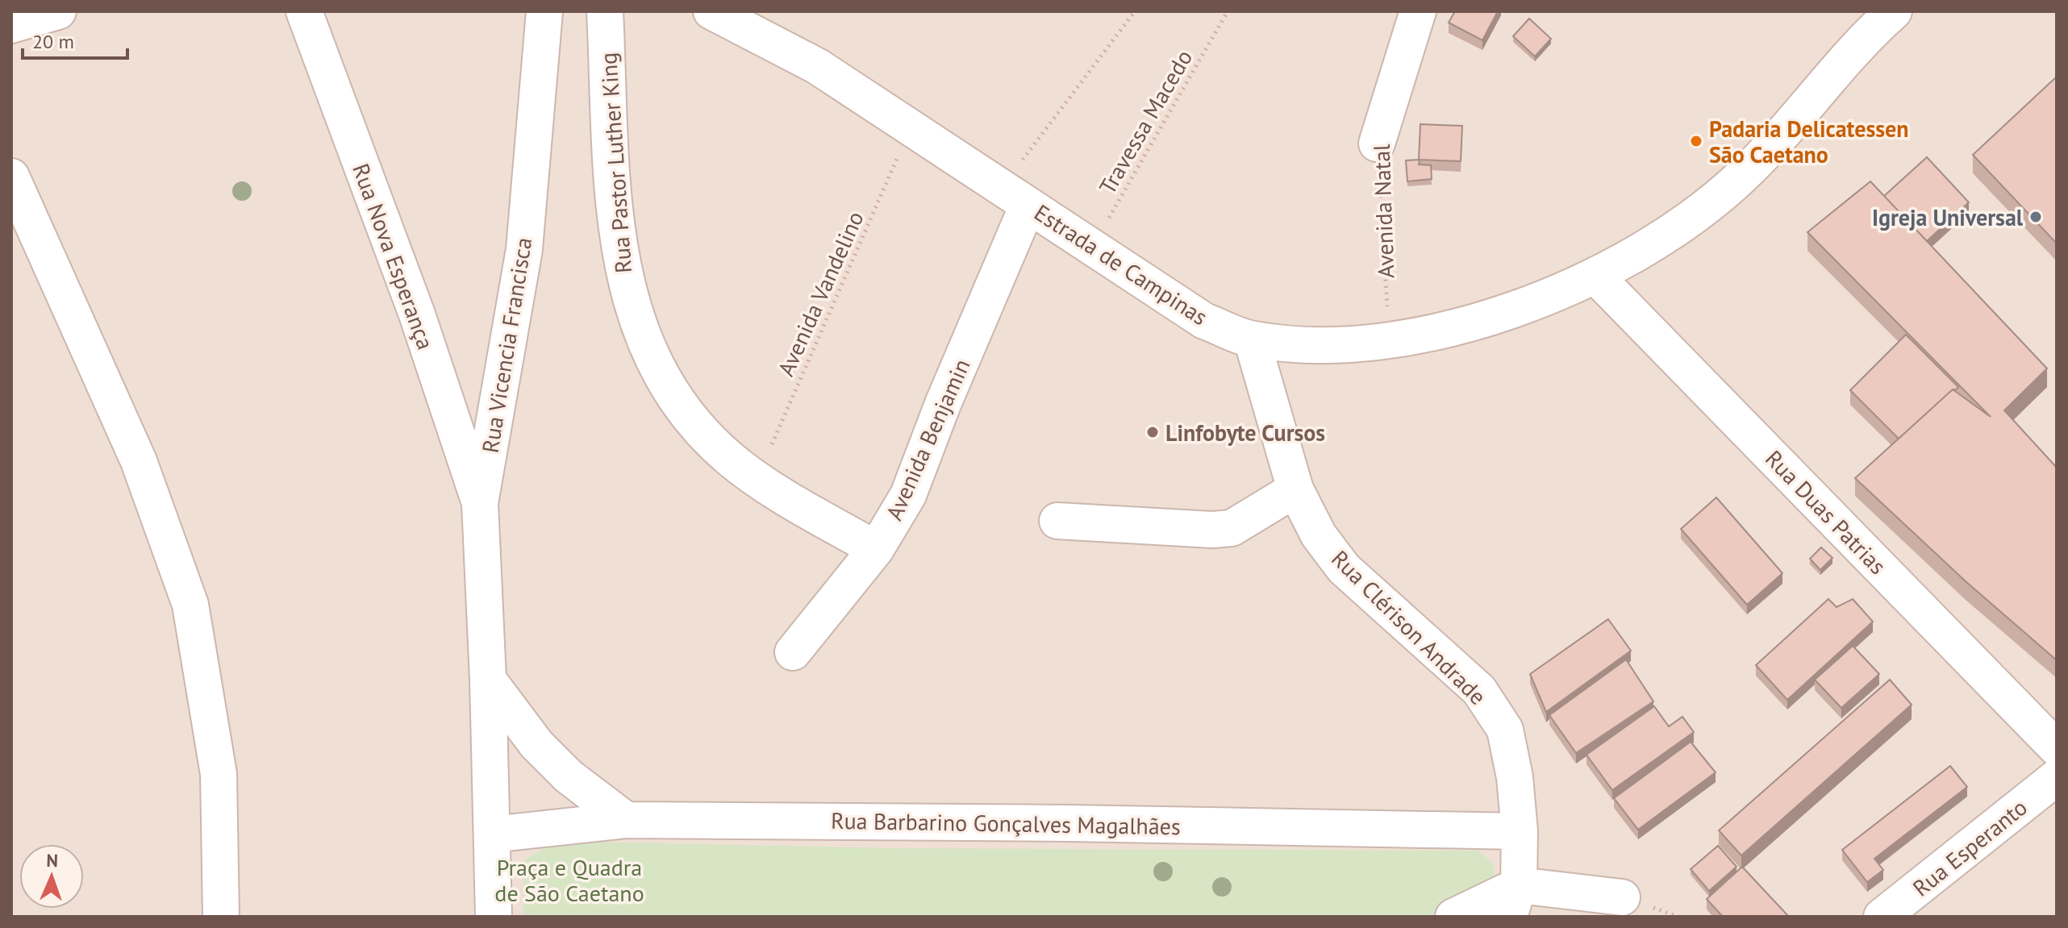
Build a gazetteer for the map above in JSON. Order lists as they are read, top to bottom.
{
  "streets": {
    "street": [
      "Rua Pastor Luther King",
      "Avenida Natal",
      "Rua Nova Esperança",
      "Estrada de Campinas",
      "Rua Vicencia Francisca",
      "Avenida Benjamin",
      "Rua Duas Patrias",
      "Rua Clérison Andrade",
      "Rua Barbarino Gonçalves Magalhães",
      "Rua Esperanto"
    ],
    "path": ["Travessa Macedo", "Avenida Vandelino"]
  },
  "crossings": [
    ["Travessa Macedo", "Estrada de Campinas"],
    ["Rua Pastor Luther King", "Avenida Benjamin"],
    ["Avenida Natal", "Estrada de Campinas"],
    ["Rua Nova Esperança", "Rua Vicencia Francisca"],
    ["Estrada de Campinas", "Avenida Benjamin"],
    ["Estrada de Campinas", "Rua Duas Patrias"],
    ["Estrada de Campinas", "Rua Clérison Andrade"],
    ["Rua Vicencia Francisca", "Rua Barbarino Gonçalves Magalhães"],
    ["Rua Clérison Andrade", "Rua Barbarino Gonçalves Magalhães"]
  ],
  "parks": ["Praça e Quadra de São Caetano"],
  "places": ["Padaria Delicatessen São Caetano", "Igreja Universal", "Linfobyte Cursos"],
  "scale_bar": "20 m",
  "north": "top"
}
